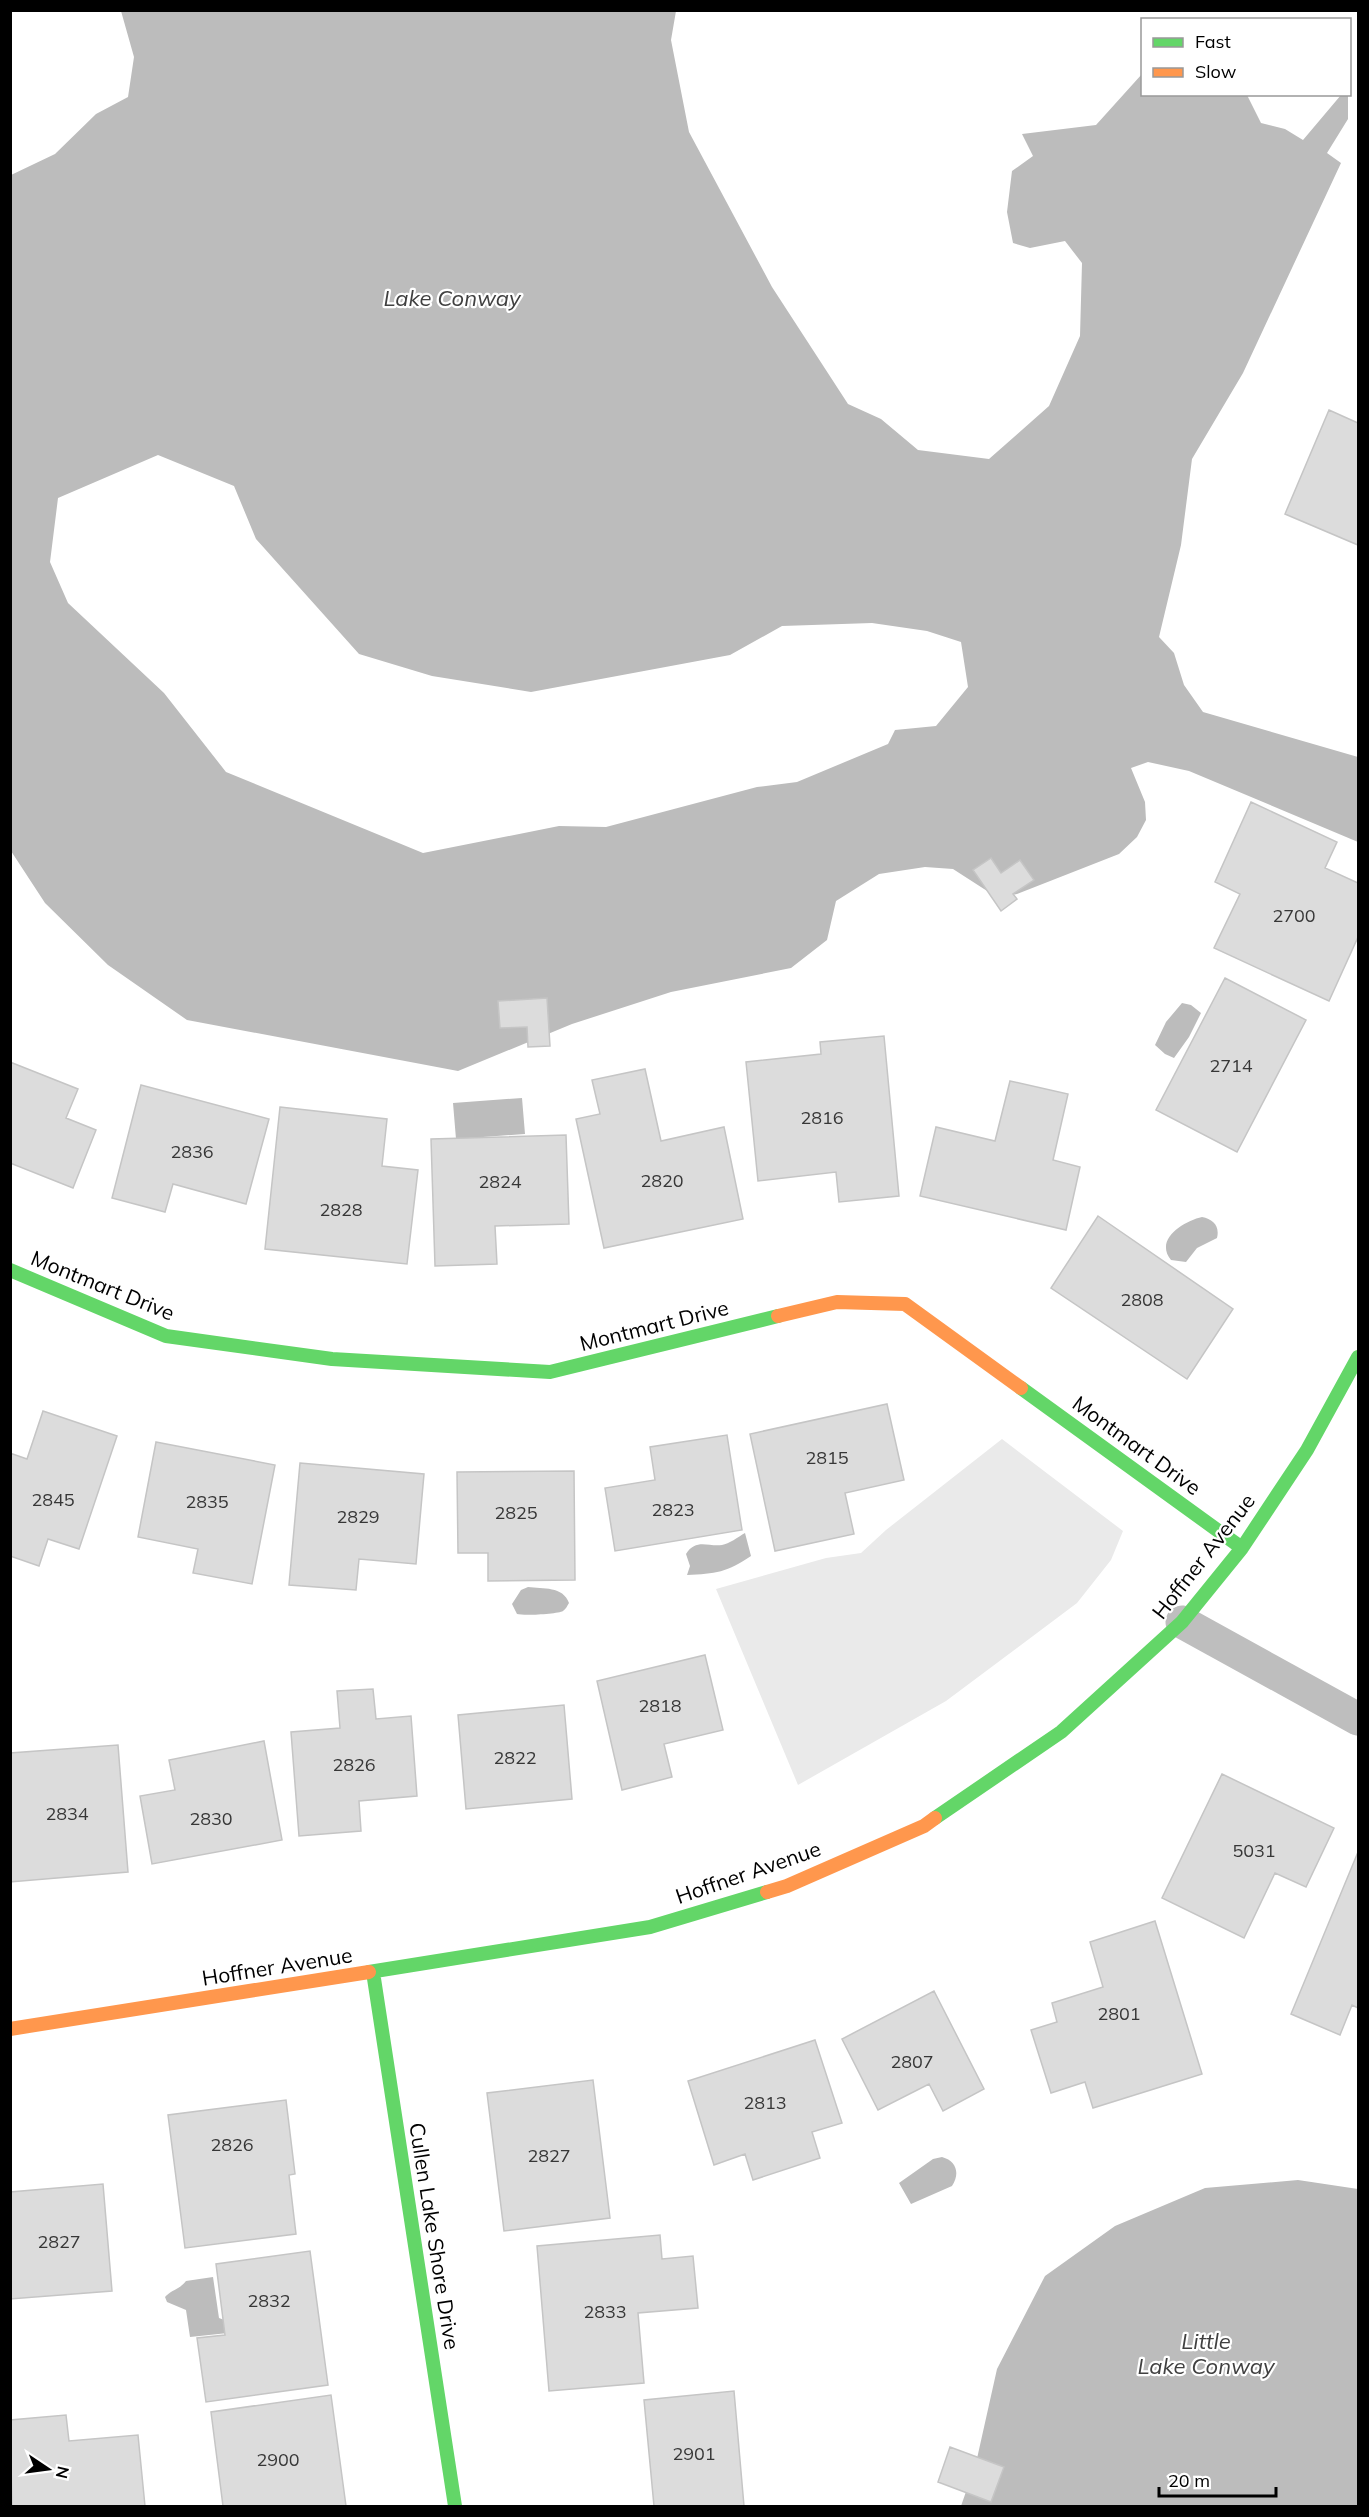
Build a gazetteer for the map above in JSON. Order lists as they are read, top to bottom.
{
  "streets": {
    "street": ["Montmart Drive", "Hoffner Avenue", "Cullen Lake Shore Drive"]
  },
  "crossings": [
    ["Montmart Drive", "Hoffner Avenue"],
    ["Hoffner Avenue", "Cullen Lake Shore Drive"]
  ],
  "water": ["Lake Conway", "Little Lake Conway"],
  "house_numbers": [
    "2700",
    "2714",
    "2816",
    "2836",
    "2820",
    "2824",
    "2828",
    "2808",
    "2815",
    "2845",
    "2835",
    "2823",
    "2825",
    "2829",
    "2818",
    "2822",
    "2826",
    "2834",
    "2830",
    "5031",
    "2801",
    "2807",
    "2813",
    "2826",
    "2827",
    "2827",
    "2832",
    "2833",
    "2901",
    "2900"
  ],
  "legend": ["Fast", "Slow"],
  "scale_bar": "20 m",
  "north": "right"
}
